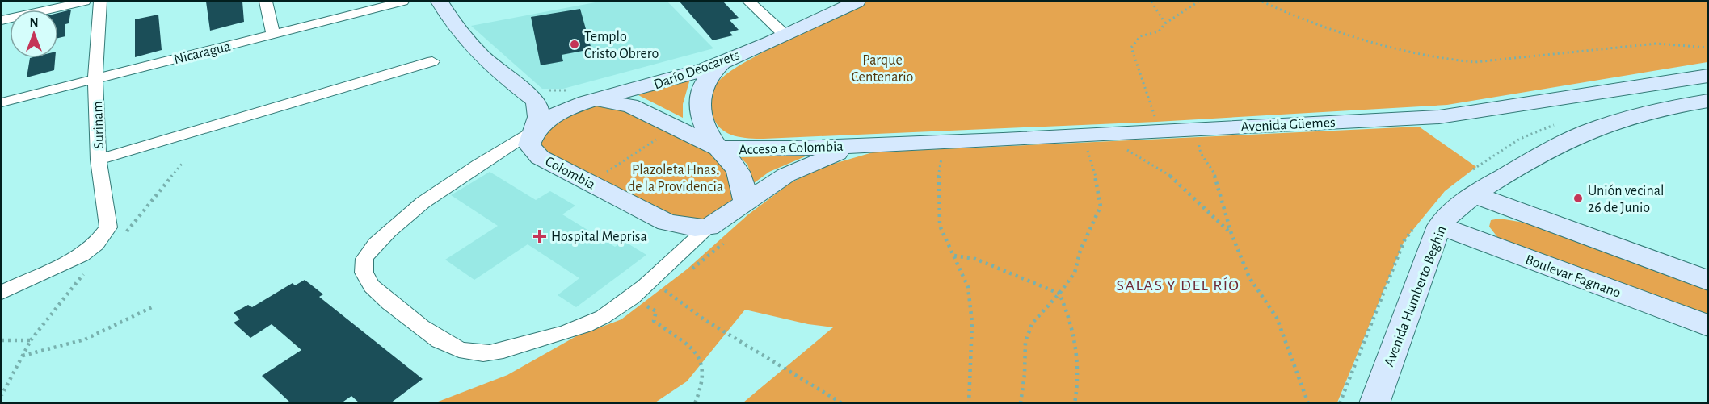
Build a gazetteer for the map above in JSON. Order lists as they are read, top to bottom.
{
  "streets": {
    "street": [
      "Nicaragua",
      "Darío Deocarets",
      "Avenida Güemes",
      "Surinam",
      "Acceso a Colombia",
      "Colombia",
      "Boulevar Fagnano",
      "Avenida Humberto Beghin"
    ]
  },
  "crossings": [
    ["Nicaragua", "Surinam"],
    ["Darío Deocarets", "Colombia"],
    ["Avenida Güemes", "Acceso a Colombia"],
    ["Boulevar Fagnano", "Avenida Humberto Beghin"]
  ],
  "districts": ["SALAS Y DEL RÍO"],
  "parks": ["Parque Centenario", "Plazoleta Hnas. de la Providencia"],
  "places": {
    "other": ["Templo Cristo Obrero", "Unión vecinal 26 de Junio"],
    "health": ["Hospital Meprisa"]
  },
  "north": "top"
}
